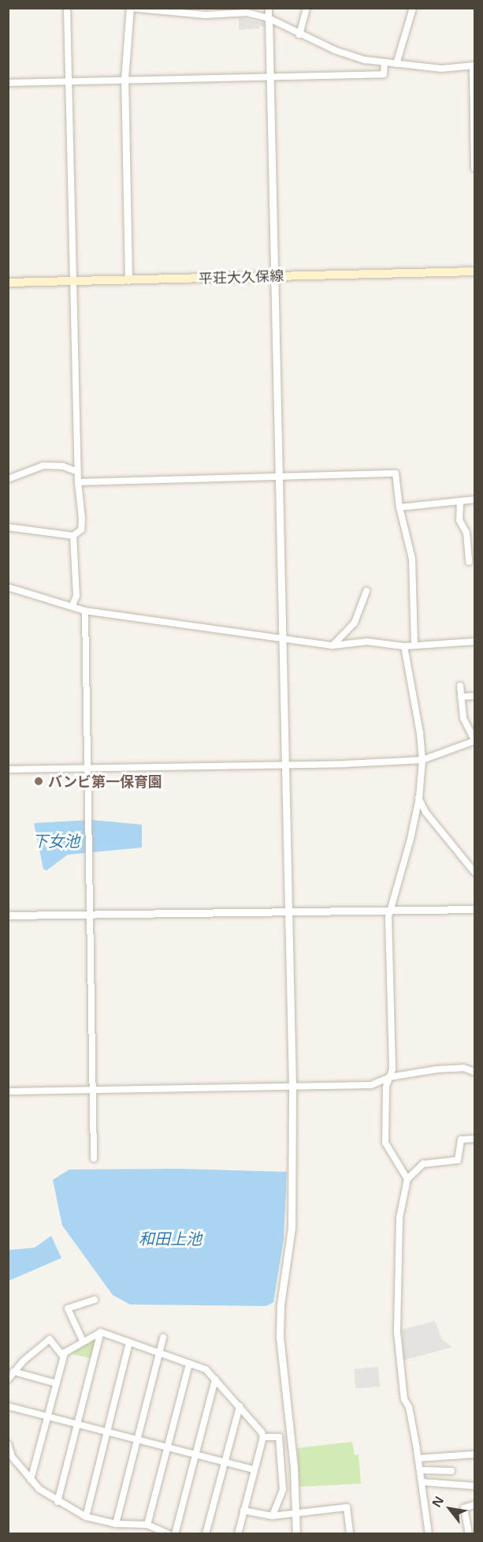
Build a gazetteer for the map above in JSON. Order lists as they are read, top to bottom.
{
  "streets": {
    "main road": ["平荘大久保線"]
  },
  "water": ["下女池", "和田上池"],
  "places": ["バンビ第一保育園"],
  "north": "top left"
}
